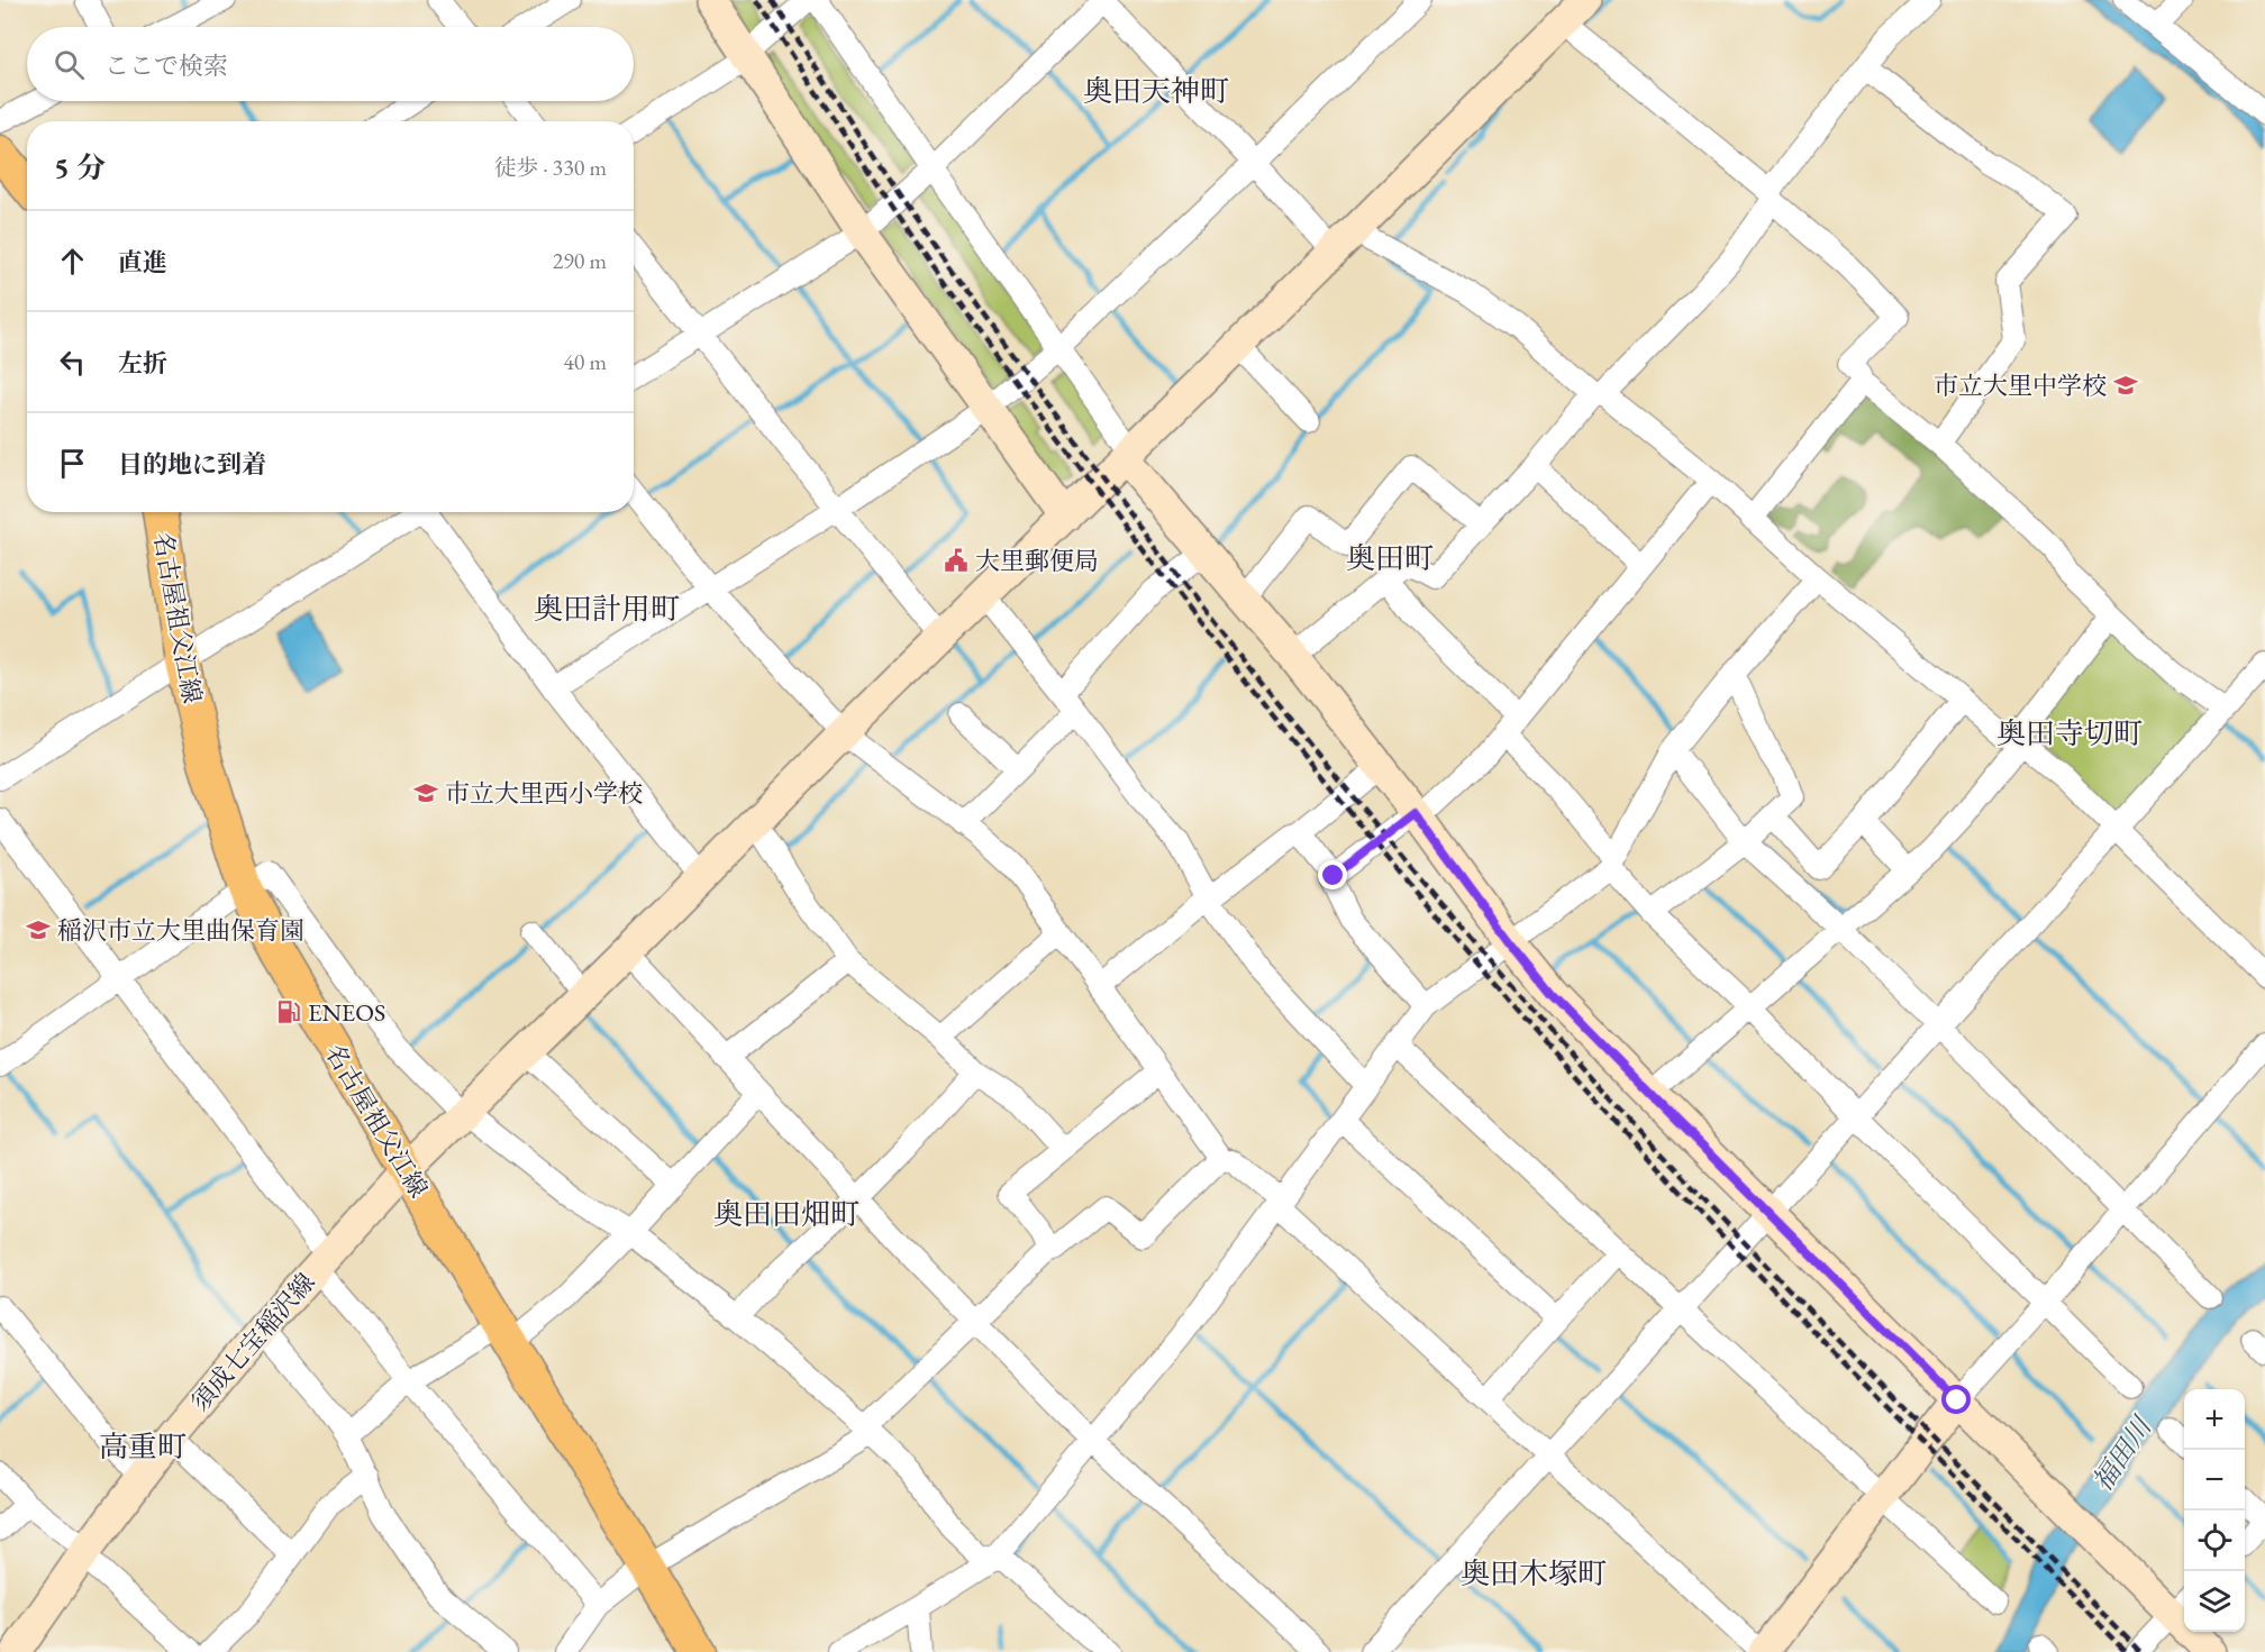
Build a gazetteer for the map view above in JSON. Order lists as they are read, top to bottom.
{
  "streets": {
    "main road": ["名古屋祖父江線"],
    "street": ["須成七宝稲沢線"]
  },
  "crossings": [
    ["名古屋祖父江線", "須成七宝稲沢線"]
  ],
  "districts": [
    "奥田天神町",
    "奥田町",
    "奥田計用町",
    "奥田寺切町",
    "奥田田畑町",
    "高重町",
    "奥田木塚町"
  ],
  "water": ["福田川"],
  "places": {
    "school or university": ["市立大里中学校", "市立大里西小学校", "稲沢市立大里曲保育園"],
    "public building": ["大里郵便局"],
    "fuel station": ["ENEOS"]
  },
  "page": {
    "search": "ここで検索",
    "heading": ["5 分", "徒歩 · 330 m"],
    "list": [
      ["直進", "290 m"],
      ["左折", "40 m"],
      "目的地に到着"
    ],
    "map_buttons": ["+", "−"]
  }
}
